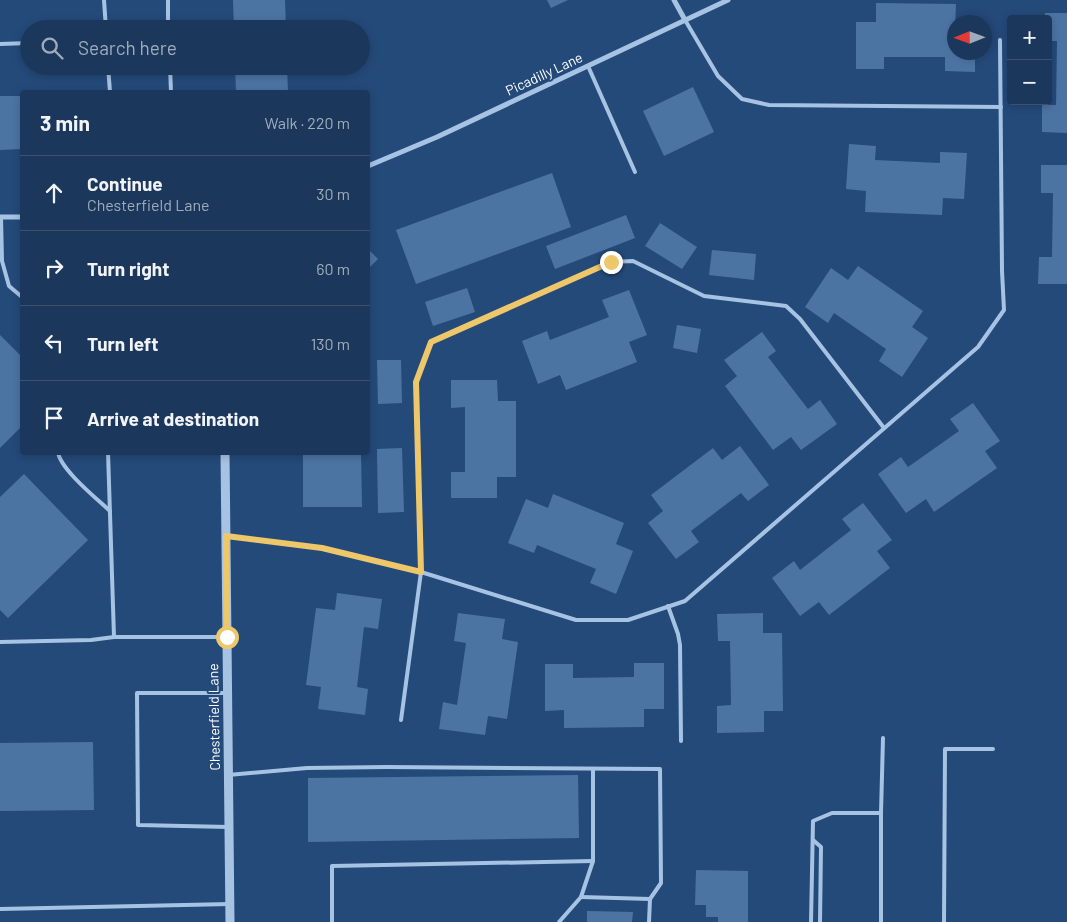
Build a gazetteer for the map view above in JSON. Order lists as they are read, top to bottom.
{
  "streets": {
    "street": ["Picadilly Lane", "Chesterfield Lane"]
  },
  "north": "left",
  "page": {
    "map_buttons": ["+", "−"],
    "search": "Search here",
    "heading": ["3 min", "Walk · 220 m"],
    "list": [
      ["Continue", "Chesterfield Lane", "30 m"],
      ["Turn right", "60 m"],
      ["Turn left", "130 m"],
      "Arrive at destination"
    ]
  }
}
